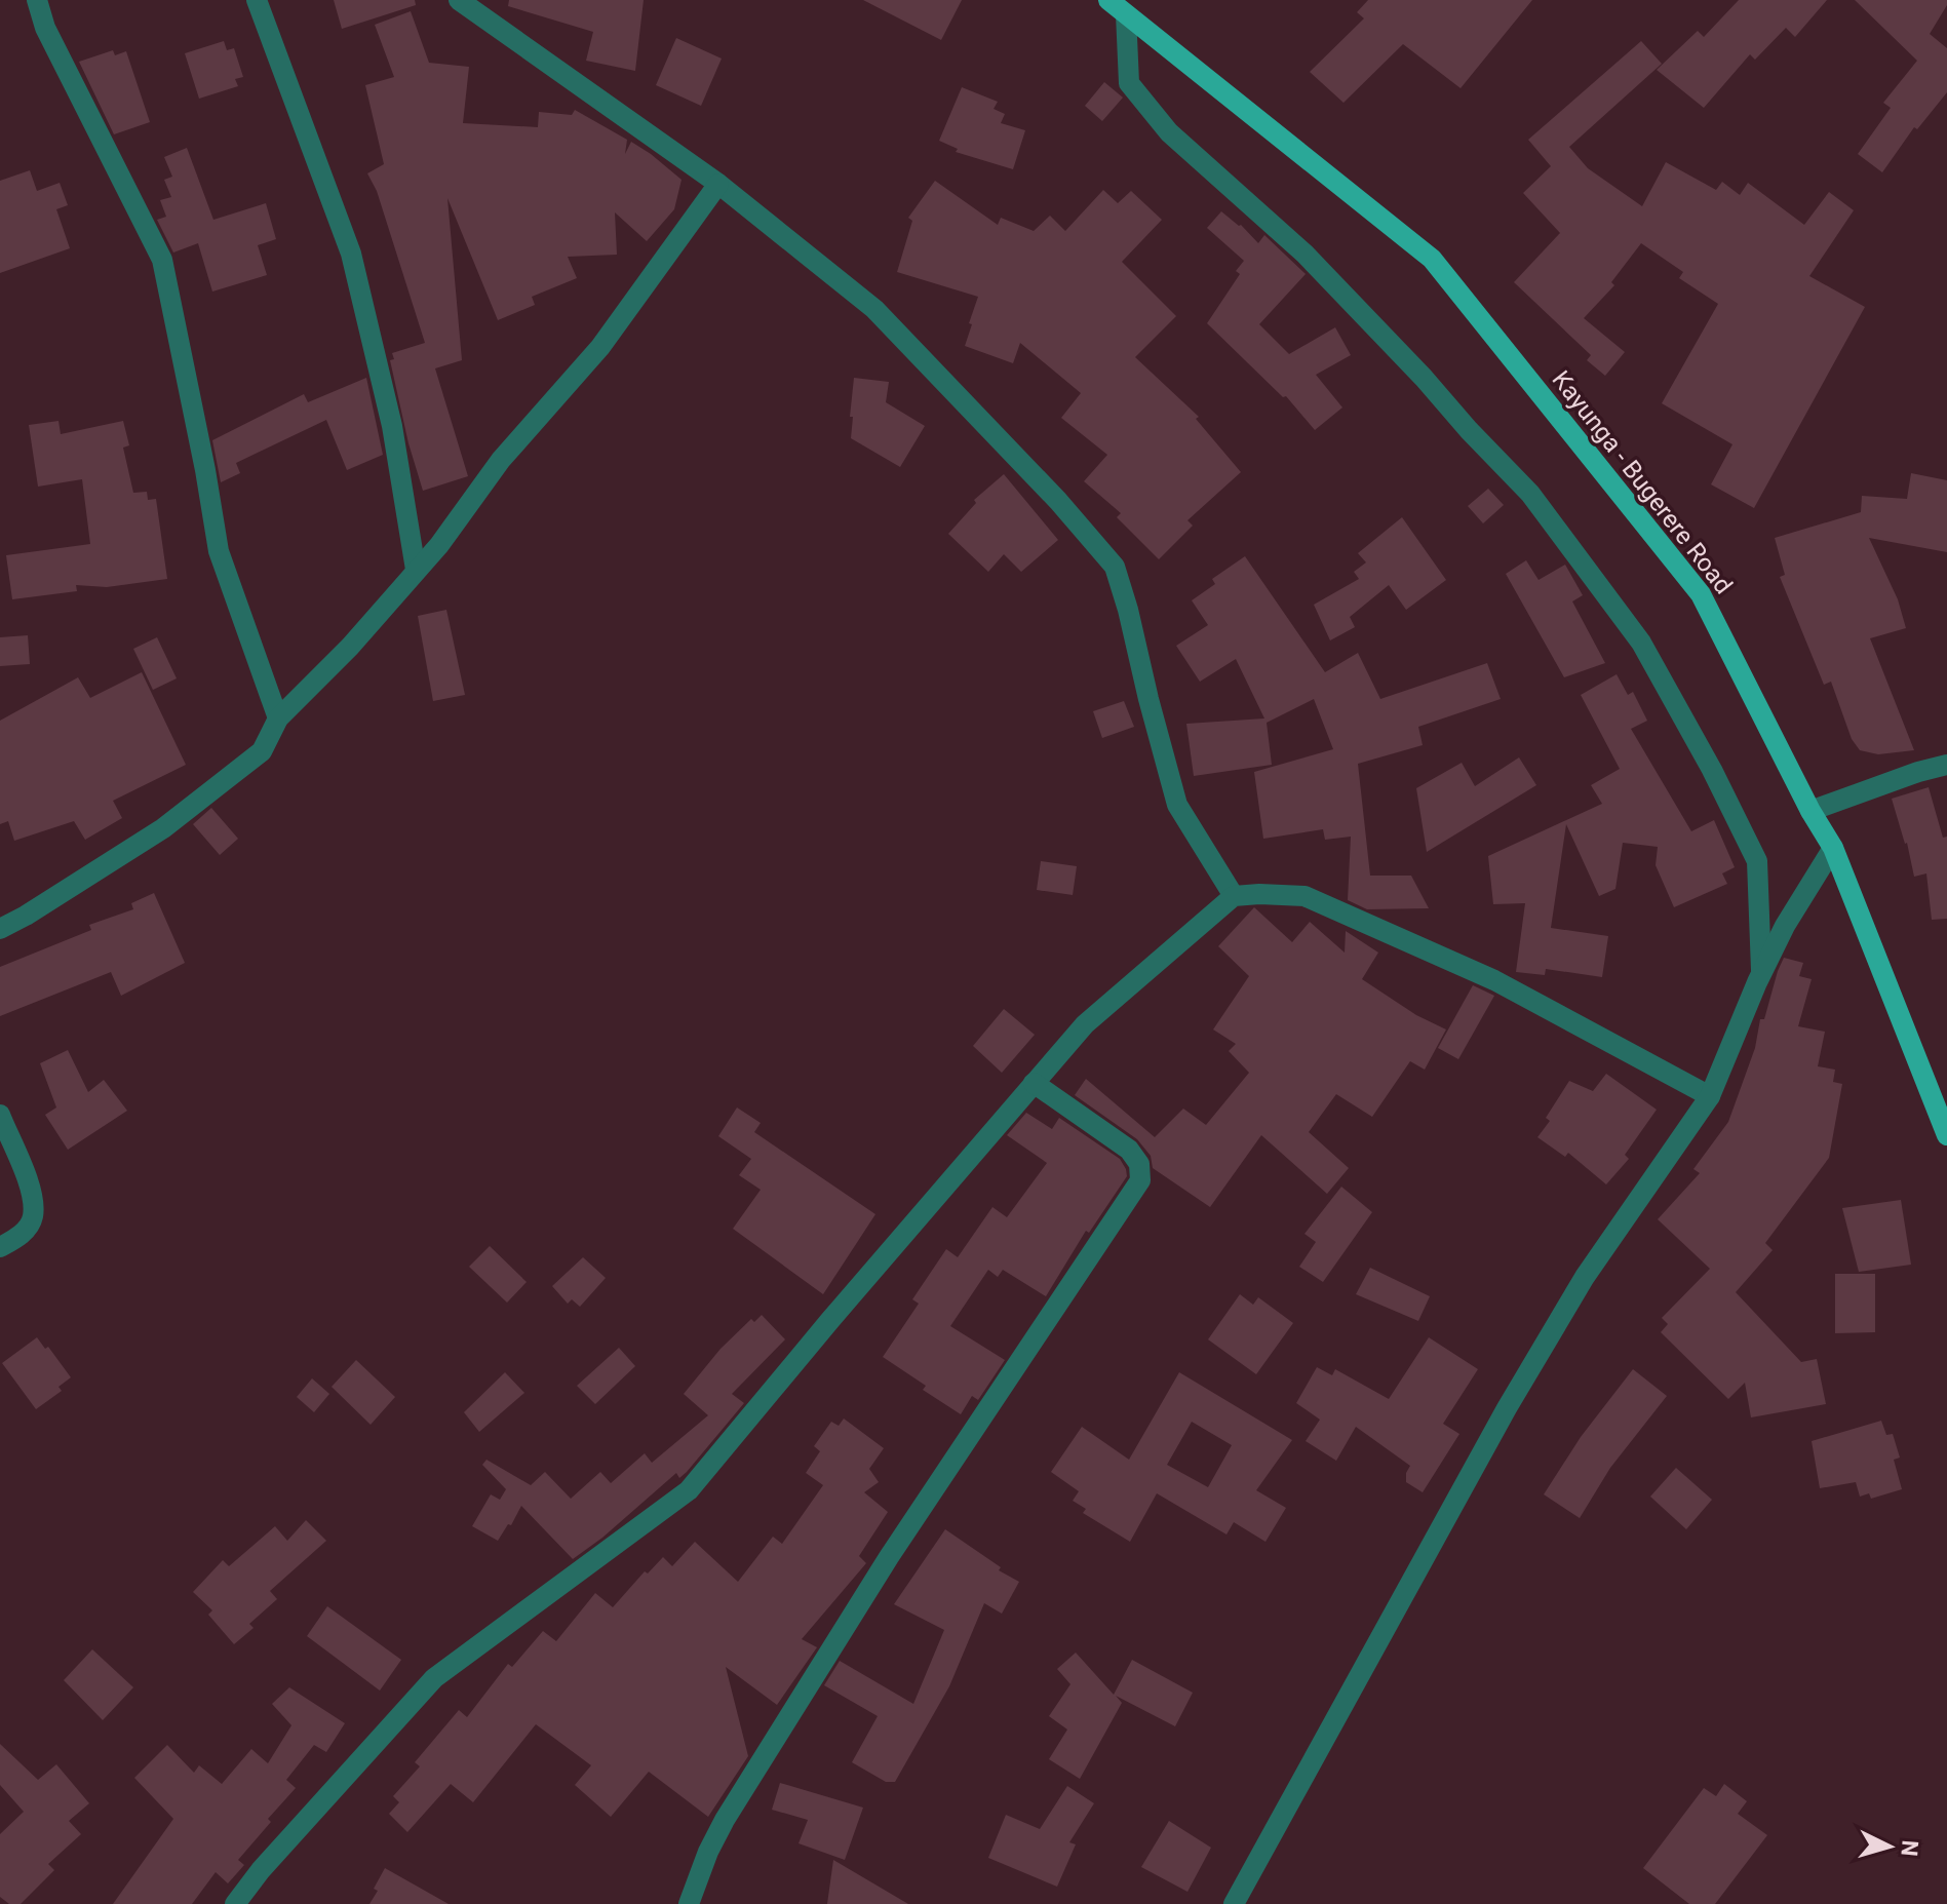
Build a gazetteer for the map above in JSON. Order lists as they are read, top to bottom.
{
  "streets": {
    "main road": ["Kayunga - Bugerere Road"]
  },
  "north": "right"
}
